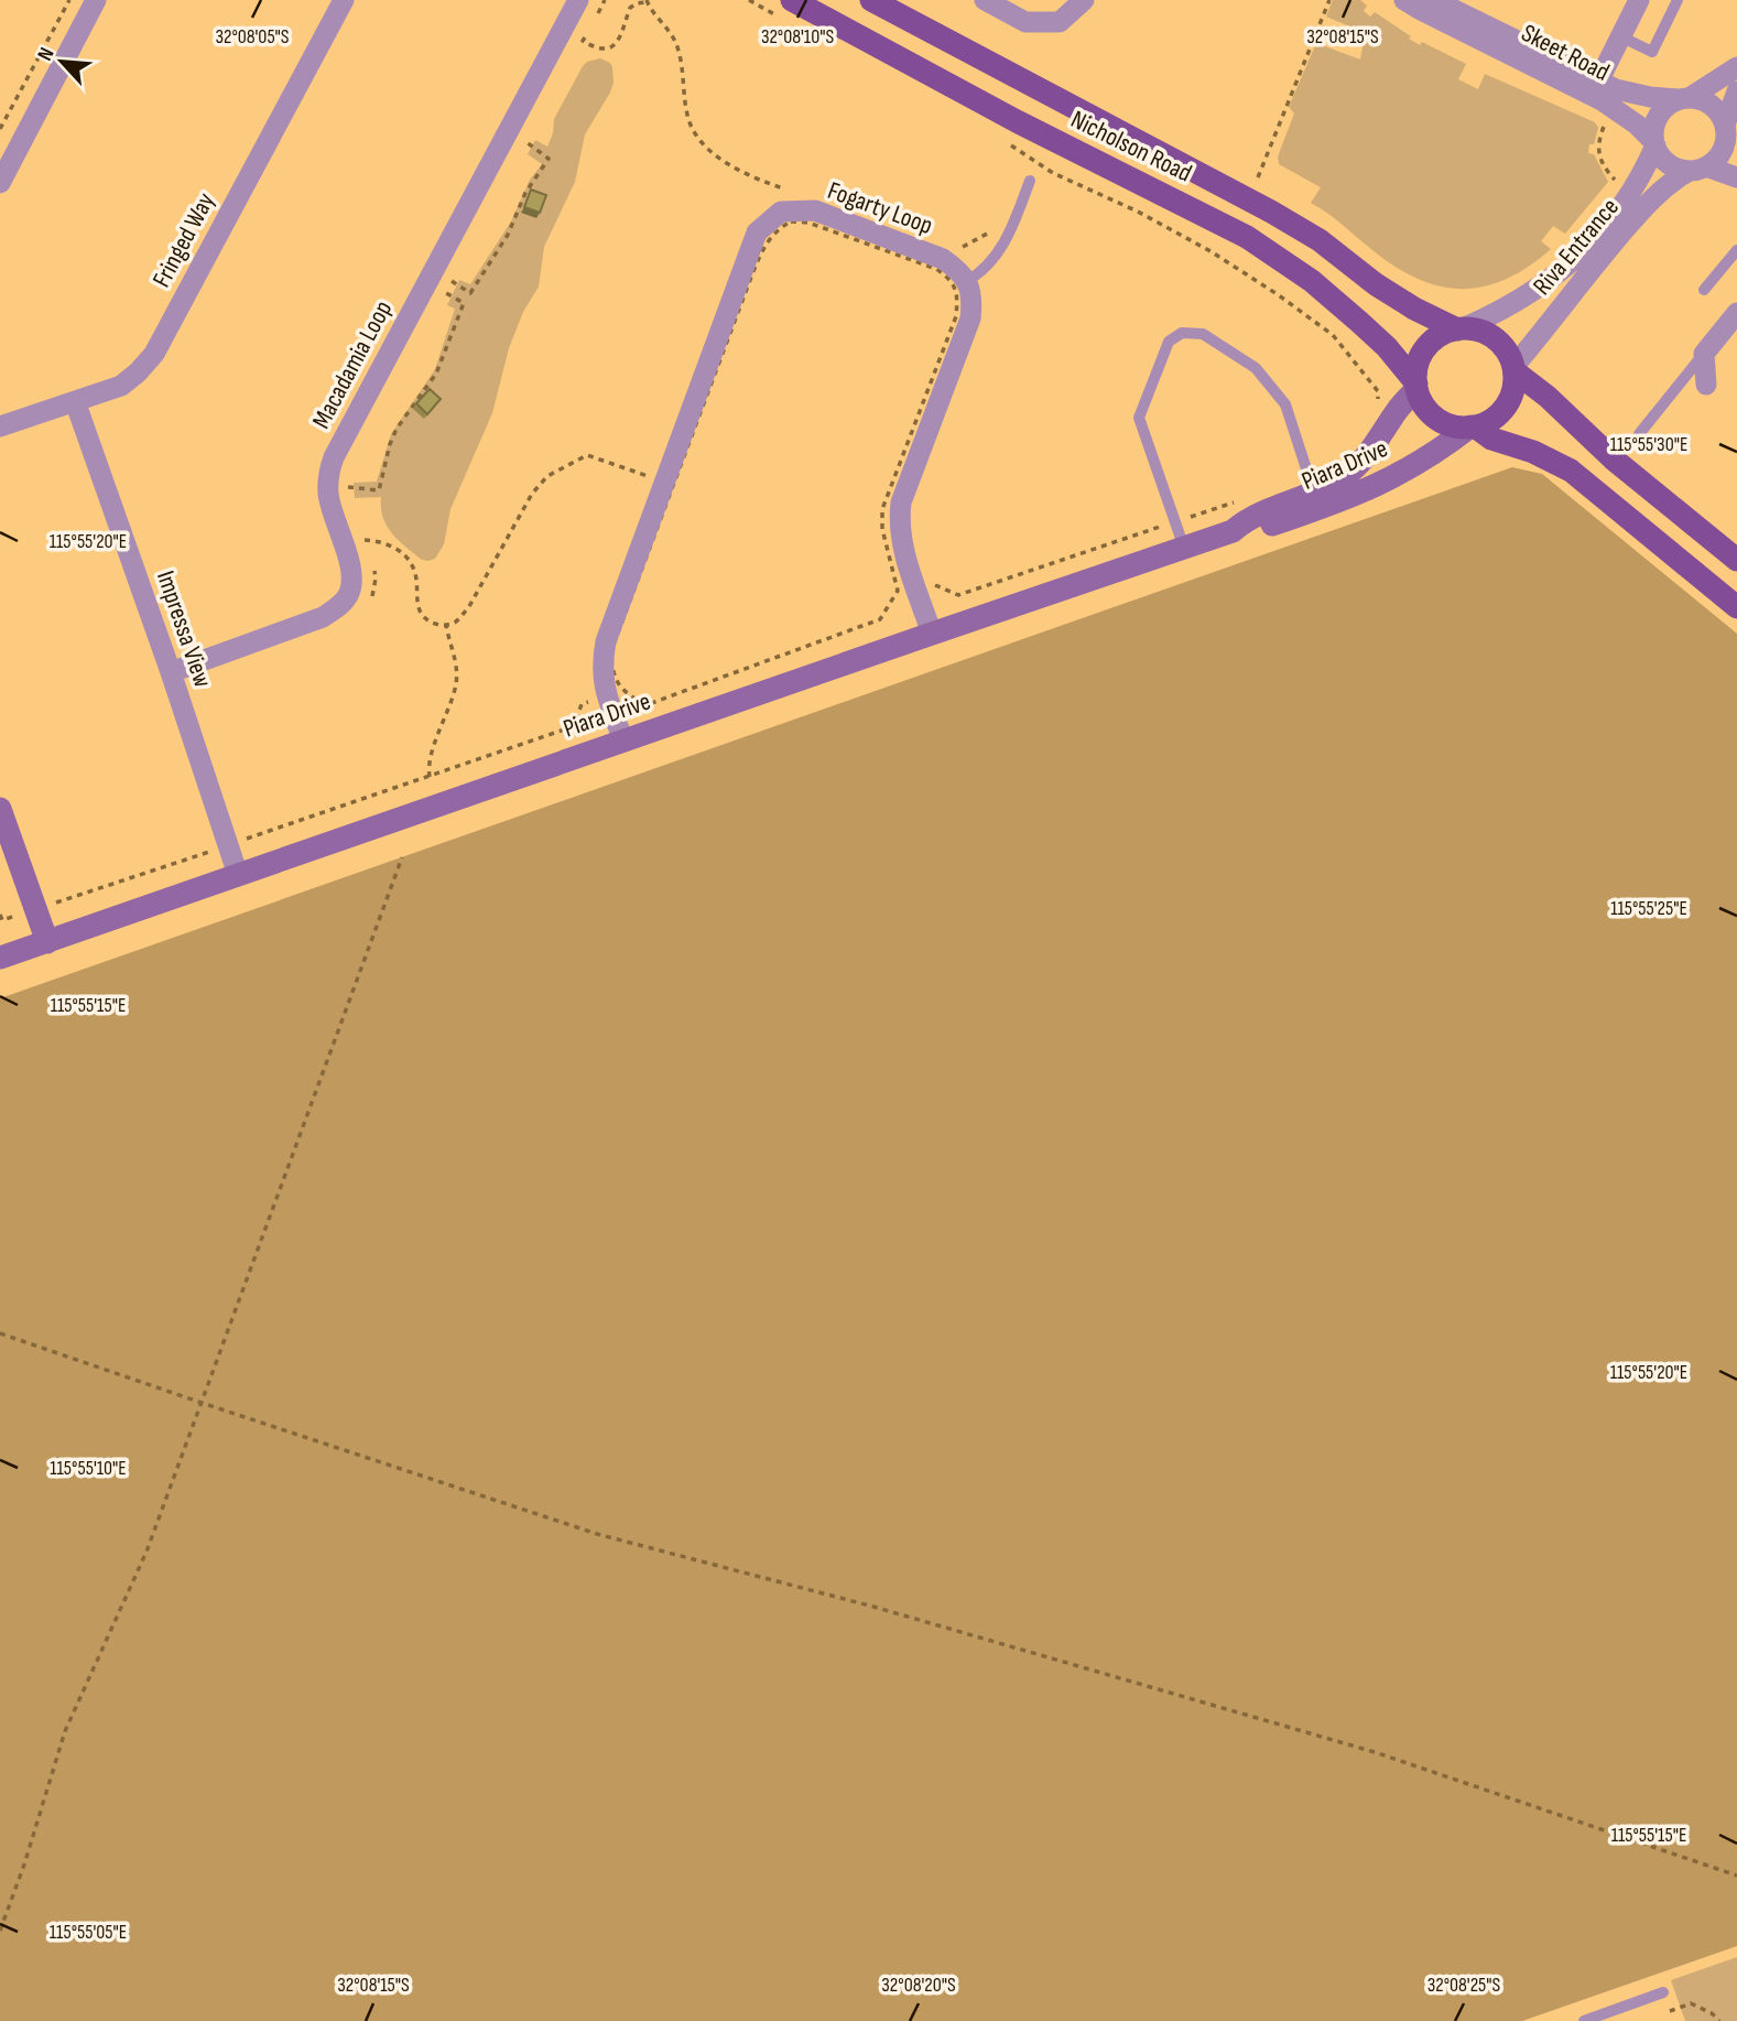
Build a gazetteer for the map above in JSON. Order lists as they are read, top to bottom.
{
  "streets": {
    "main road": ["Nicholson Road"],
    "street": [
      "Skeet Road",
      "Fogarty Loop",
      "Fringed Way",
      "Riva Entrance",
      "Macadamia Loop",
      "Piara Drive",
      "Impressa View"
    ]
  },
  "crossings": [
    ["Skeet Road", "Riva Entrance"],
    ["Nicholson Road", "Riva Entrance"],
    ["Nicholson Road", "Piara Drive"],
    ["Fogarty Loop", "Piara Drive"],
    ["Fringed Way", "Impressa View"],
    ["Riva Entrance", "Piara Drive"],
    ["Macadamia Loop", "Impressa View"],
    ["Piara Drive", "Impressa View"]
  ],
  "north": "top left",
  "coordinates": [
    "32°08'05\"S",
    "32°08'10\"S",
    "32°08'15\"S",
    "115°55'30\"E",
    "115°55'20\"E",
    "115°55'25\"E",
    "115°55'15\"E",
    "115°55'10\"E",
    "115°55'05\"E",
    "32°08'20\"S",
    "32°08'25\"S"
  ]
}
